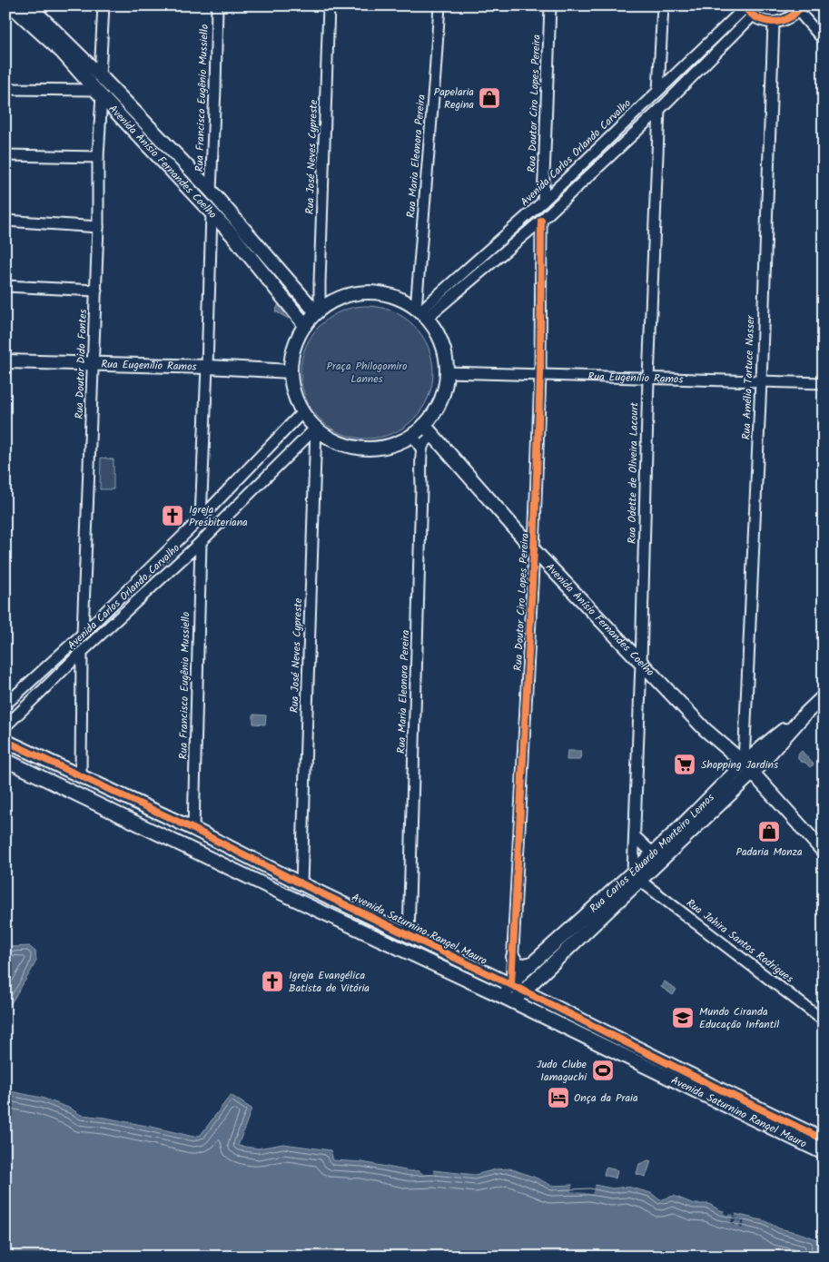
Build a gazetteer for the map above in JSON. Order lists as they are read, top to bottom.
{
  "streets": {
    "street": [
      "Rua Francisco Eugênio Mussiello",
      "Rua Doutor Ciro Lopes Pereira",
      "Avenida Carlos Orlando Carvalho",
      "Rua Maria Eleonora Pereira",
      "Rua José Neves Cypreste",
      "Avenida Anísio Fernandes Coelho",
      "Rua Doutor Dido Fontes",
      "Rua Eugenílio Ramos",
      "Rua Amélia Tartuce Nasser",
      "Rua Odette de Oliveira Lacourt",
      "Rua Carlos Eduardo Monteiro Lemos",
      "Avenida Saturnino Rangel Mauro",
      "Rua Jahira Santos Rodrigues"
    ]
  },
  "crossings": [
    ["Rua Francisco Eugênio Mussiello", "Avenida Carlos Orlando Carvalho"],
    ["Rua Francisco Eugênio Mussiello", "Avenida Anísio Fernandes Coelho"],
    ["Rua Francisco Eugênio Mussiello", "Avenida Saturnino Rangel Mauro"],
    ["Rua Doutor Ciro Lopes Pereira", "Avenida Carlos Orlando Carvalho"],
    ["Rua Doutor Ciro Lopes Pereira", "Avenida Anísio Fernandes Coelho"],
    ["Rua Doutor Ciro Lopes Pereira", "Rua Eugenílio Ramos"],
    ["Rua Doutor Ciro Lopes Pereira", "Rua Carlos Eduardo Monteiro Lemos"],
    ["Rua Doutor Ciro Lopes Pereira", "Avenida Saturnino Rangel Mauro"],
    ["Avenida Carlos Orlando Carvalho", "Rua Maria Eleonora Pereira"],
    ["Avenida Carlos Orlando Carvalho", "Rua José Neves Cypreste"],
    ["Avenida Carlos Orlando Carvalho", "Avenida Anísio Fernandes Coelho"],
    ["Avenida Carlos Orlando Carvalho", "Rua Doutor Dido Fontes"],
    ["Avenida Carlos Orlando Carvalho", "Rua Eugenílio Ramos"],
    ["Rua Maria Eleonora Pereira", "Rua José Neves Cypreste"],
    ["Rua Maria Eleonora Pereira", "Avenida Anísio Fernandes Coelho"],
    ["Rua Maria Eleonora Pereira", "Rua Eugenílio Ramos"],
    ["Rua Maria Eleonora Pereira", "Avenida Saturnino Rangel Mauro"],
    ["Rua José Neves Cypreste", "Avenida Anísio Fernandes Coelho"],
    ["Rua José Neves Cypreste", "Rua Eugenílio Ramos"],
    ["Rua José Neves Cypreste", "Avenida Saturnino Rangel Mauro"],
    ["Avenida Anísio Fernandes Coelho", "Rua Doutor Dido Fontes"],
    ["Avenida Anísio Fernandes Coelho", "Rua Eugenílio Ramos"],
    ["Avenida Anísio Fernandes Coelho", "Rua Amélia Tartuce Nasser"],
    ["Avenida Anísio Fernandes Coelho", "Rua Odette de Oliveira Lacourt"],
    ["Avenida Anísio Fernandes Coelho", "Rua Carlos Eduardo Monteiro Lemos"],
    ["Rua Doutor Dido Fontes", "Rua Eugenílio Ramos"],
    ["Rua Eugenílio Ramos", "Rua Amélia Tartuce Nasser"],
    ["Rua Eugenílio Ramos", "Rua Odette de Oliveira Lacourt"],
    ["Rua Amélia Tartuce Nasser", "Rua Carlos Eduardo Monteiro Lemos"],
    ["Rua Odette de Oliveira Lacourt", "Rua Carlos Eduardo Monteiro Lemos"],
    ["Rua Odette de Oliveira Lacourt", "Rua Jahira Santos Rodrigues"],
    ["Rua Carlos Eduardo Monteiro Lemos", "Avenida Saturnino Rangel Mauro"],
    ["Rua Carlos Eduardo Monteiro Lemos", "Rua Jahira Santos Rodrigues"]
  ],
  "parks": ["Praça Philogomiro Lannes"],
  "places": {
    "shop": ["Papelaria Regina", "Padaria Monza"],
    "church": ["Igreja Presbiteriana", "Igreja Evangélica Batista de Vitória"],
    "supermarket": ["Shopping Jardins"],
    "school or university": ["Mundo Ciranda Educação Infantil"],
    "sports": ["Judo Clube Iamaguchi"],
    "hotel": ["Onça da Praia"]
  }
}
